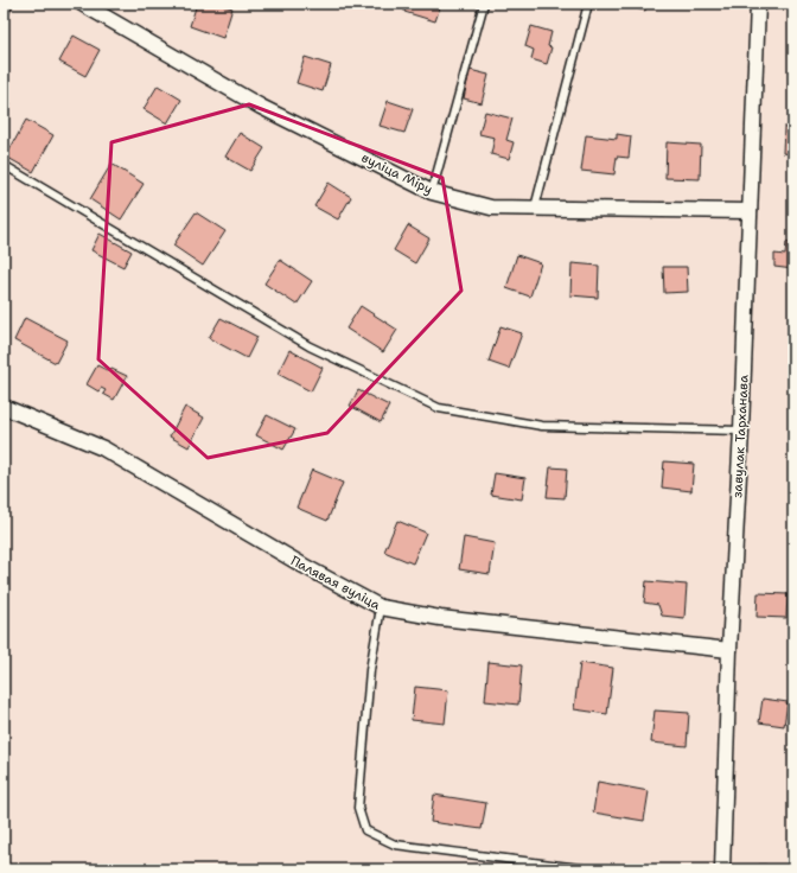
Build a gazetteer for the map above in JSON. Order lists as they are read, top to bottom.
{
  "streets": {
    "street": ["вуліца Міру", "завулак Тарханава", "Палявая вуліца"]
  },
  "crossings": [
    ["вуліца Міру", "завулак Тарханава"],
    ["завулак Тарханава", "Палявая вуліца"]
  ]
}
